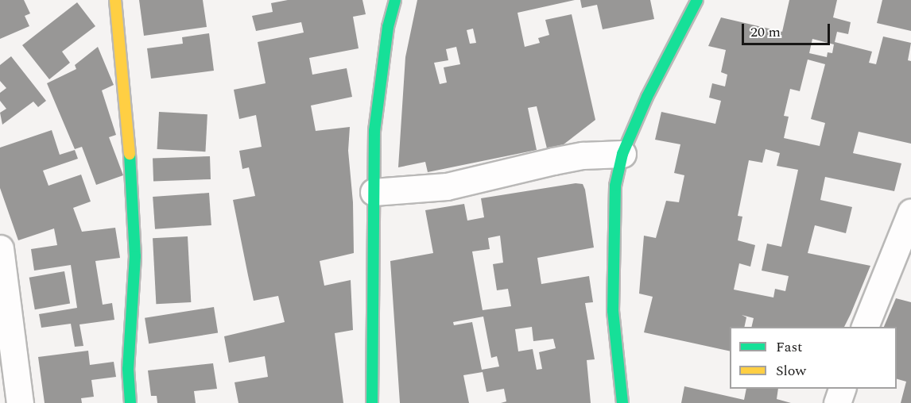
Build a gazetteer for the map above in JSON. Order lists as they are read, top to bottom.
{
  "legend": ["Fast", "Slow"],
  "scale_bar": "20 m"
}
